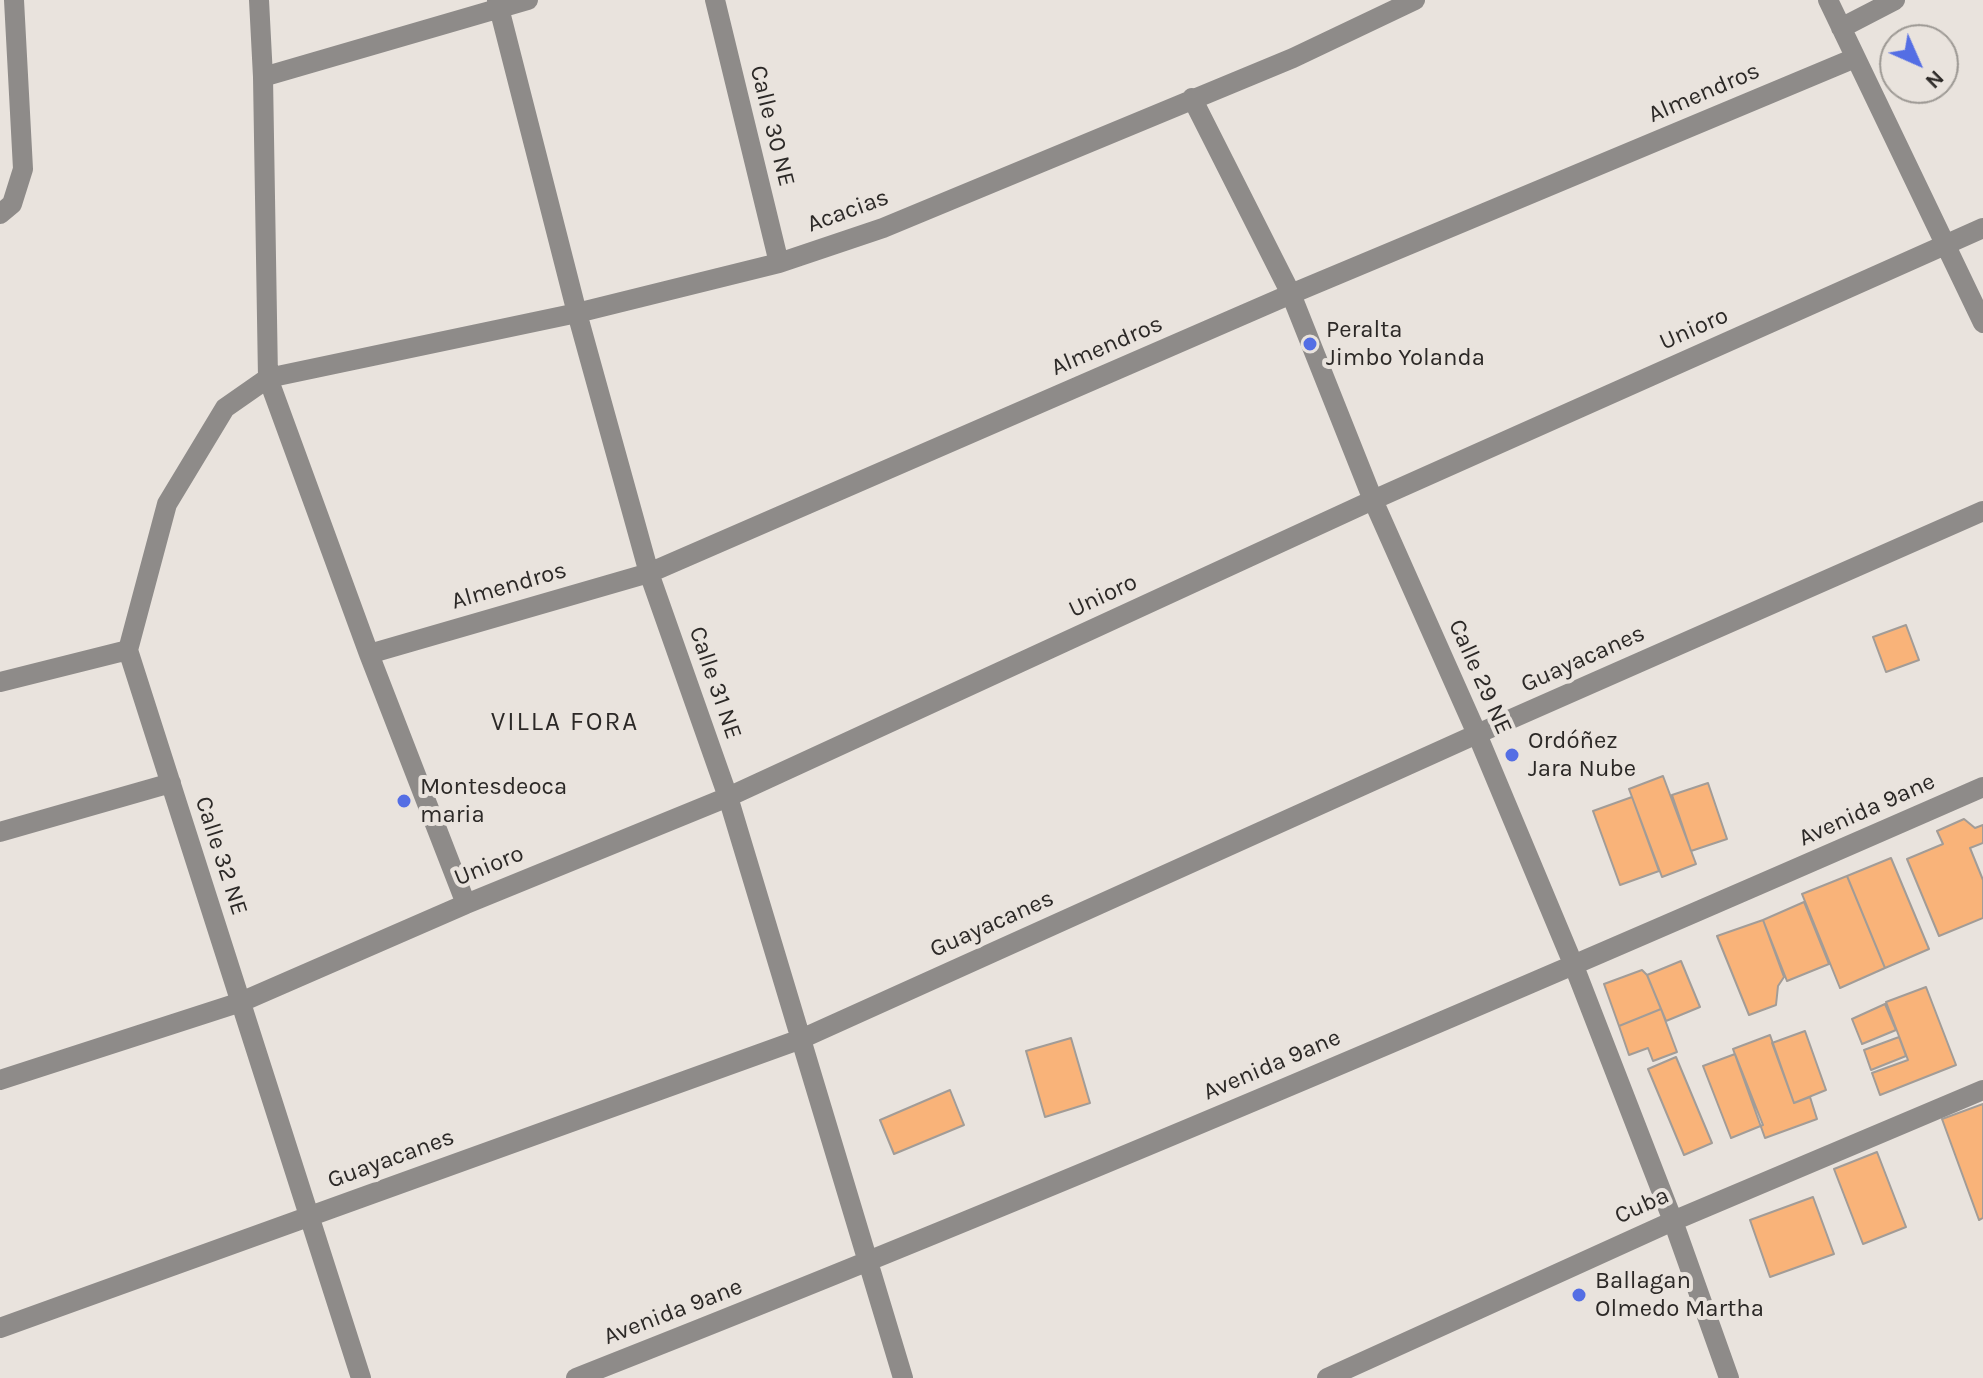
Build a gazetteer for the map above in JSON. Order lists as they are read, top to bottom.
{
  "streets": {
    "street": [
      "Almendros",
      "Calle 30 NE",
      "Acacias",
      "Unioro",
      "Guayacanes",
      "Calle 29 NE",
      "Calle 31 NE",
      "Avenida 9ane",
      "Calle 32 NE",
      "Cuba"
    ]
  },
  "crossings": [
    ["Almendros", "Calle 29 NE"],
    ["Almendros", "Calle 31 NE"],
    ["Calle 30 NE", "Acacias"],
    ["Acacias", "Calle 29 NE"],
    ["Acacias", "Calle 31 NE"],
    ["Unioro", "Calle 29 NE"],
    ["Unioro", "Calle 31 NE"],
    ["Unioro", "Calle 32 NE"],
    ["Guayacanes", "Calle 29 NE"],
    ["Guayacanes", "Calle 31 NE"],
    ["Guayacanes", "Calle 32 NE"],
    ["Calle 29 NE", "Avenida 9ane"],
    ["Calle 29 NE", "Cuba"],
    ["Calle 31 NE", "Avenida 9ane"]
  ],
  "districts": ["VILLA FORA"],
  "places": [
    "Peralta Jimbo Yolanda",
    "Ordóñez Jara Nube",
    "Montesdeoca maria",
    "Ballagan Olmedo Martha"
  ],
  "north": "bottom right"
}
